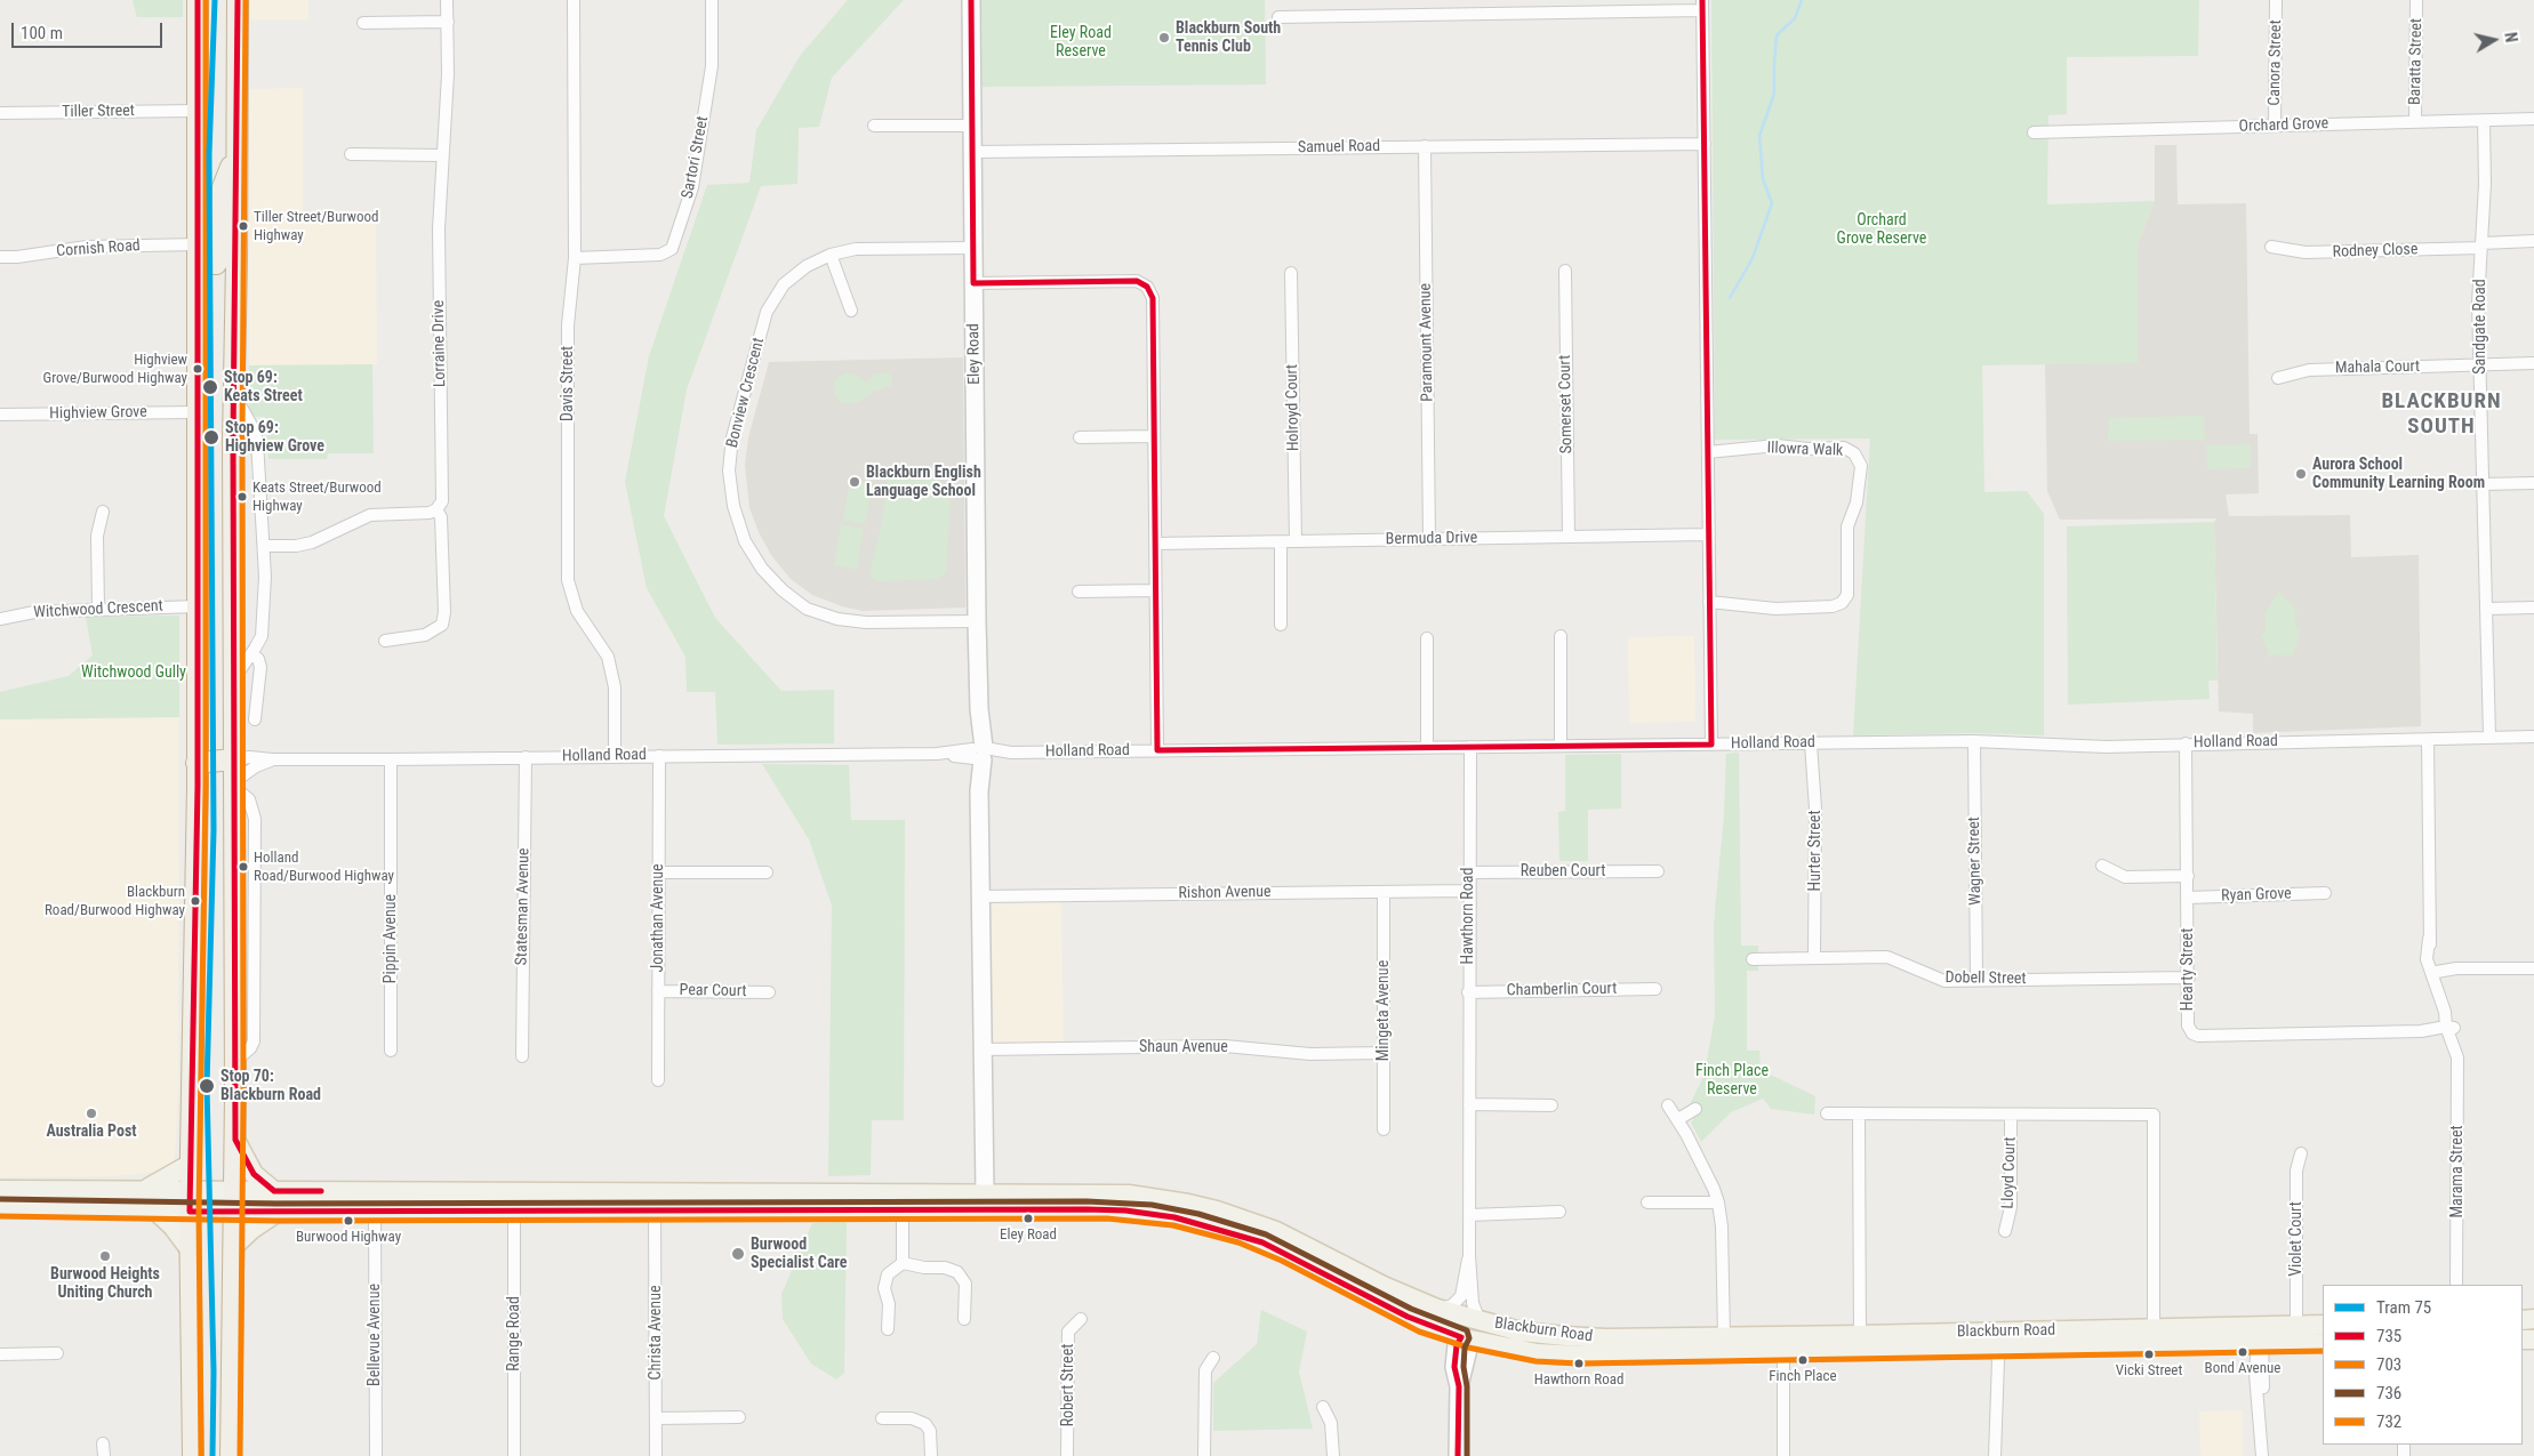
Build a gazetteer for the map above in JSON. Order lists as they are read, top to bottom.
{
  "streets": {
    "main road": ["Eley Road", "Hawthorn Road", "Blackburn Road"],
    "street": [
      "Baratta Street",
      "Canora Street",
      "Tiller Street",
      "Orchard Grove",
      "Samuel Road",
      "Sartori Street",
      "Cornish Road",
      "Rodney Close",
      "Sandgate Road",
      "Paramount Avenue",
      "Lorraine Drive",
      "Mahala Court",
      "Davis Street",
      "Bonview Crescent",
      "Somerset Court",
      "Holroyd Court",
      "Highview Grove",
      "Illowra Walk",
      "Bermuda Drive",
      "Witchwood Crescent",
      "Holland Road",
      "Hurter Street",
      "Wagner Street",
      "Reuben Court",
      "Rishon Avenue",
      "Ryan Grove",
      "Statesman Avenue",
      "Jonathan Avenue",
      "Pippin Avenue",
      "Hearty Street",
      "Dobell Street",
      "Chamberlin Court",
      "Pear Court",
      "Mingeta Avenue",
      "Shaun Avenue",
      "Marama Street",
      "Lloyd Court",
      "Violet Court",
      "Christa Avenue",
      "Range Road",
      "Bellevue Avenue",
      "Robert Street"
    ]
  },
  "crossings": [
    ["Baratta Street", "Orchard Grove"],
    ["Canora Street", "Orchard Grove"],
    ["Orchard Grove", "Sandgate Road"],
    ["Samuel Road", "Paramount Avenue"],
    ["Samuel Road", "Eley Road"],
    ["Sartori Street", "Davis Street"],
    ["Rodney Close", "Sandgate Road"],
    ["Sandgate Road", "Mahala Court"],
    ["Sandgate Road", "Holland Road"],
    ["Paramount Avenue", "Bermuda Drive"],
    ["Eley Road", "Bonview Crescent"],
    ["Eley Road", "Holland Road"],
    ["Eley Road", "Rishon Avenue"],
    ["Eley Road", "Shaun Avenue"],
    ["Eley Road", "Blackburn Road"],
    ["Davis Street", "Holland Road"],
    ["Somerset Court", "Bermuda Drive"],
    ["Holroyd Court", "Bermuda Drive"],
    ["Holland Road", "Hurter Street"],
    ["Holland Road", "Wagner Street"],
    ["Holland Road", "Statesman Avenue"],
    ["Holland Road", "Hawthorn Road"],
    ["Holland Road", "Jonathan Avenue"],
    ["Holland Road", "Pippin Avenue"],
    ["Holland Road", "Hearty Street"],
    ["Holland Road", "Marama Street"],
    ["Hurter Street", "Dobell Street"],
    ["Wagner Street", "Dobell Street"],
    ["Reuben Court", "Hawthorn Road"],
    ["Rishon Avenue", "Hawthorn Road"],
    ["Rishon Avenue", "Mingeta Avenue"],
    ["Ryan Grove", "Hearty Street"],
    ["Hawthorn Road", "Chamberlin Court"],
    ["Hawthorn Road", "Blackburn Road"],
    ["Jonathan Avenue", "Pear Court"],
    ["Hearty Street", "Dobell Street"],
    ["Hearty Street", "Marama Street"],
    ["Mingeta Avenue", "Shaun Avenue"],
    ["Violet Court", "Blackburn Road"],
    ["Blackburn Road", "Christa Avenue"],
    ["Blackburn Road", "Range Road"],
    ["Blackburn Road", "Bellevue Avenue"]
  ],
  "districts": ["BLACKBURN SOUTH"],
  "parks": [
    "Eley Road Reserve",
    "Orchard Grove Reserve",
    "Witchwood Gully",
    "Finch Place Reserve"
  ],
  "places": [
    "Blackburn South Tennis Club",
    "Tiller Street/Burwood Highway",
    "Highview Grove/Burwood Highway",
    "Stop 69: Keats Street",
    "Stop 69: Highview Grove",
    "Aurora School Community Learning Room",
    "Blackburn English Language School",
    "Keats Street/Burwood Highway",
    "Holland Road/Burwood Highway",
    "Blackburn Road/Burwood Highway",
    "Stop 70: Blackburn Road",
    "Australia Post",
    "Eley Road",
    "Burwood Highway",
    "Burwood Specialist Care",
    "Burwood Heights Uniting Church",
    "Bond Avenue",
    "Vicki Street",
    "Finch Place",
    "Hawthorn Road"
  ],
  "lines": [
    "tram line 75",
    "transit line 735",
    "transit line 732",
    "transit line 736",
    "transit line 703"
  ],
  "legend": [
    "Tram 75",
    "735",
    "703",
    "736",
    "732"
  ],
  "scale_bar": "100 m",
  "north": "right"
}
